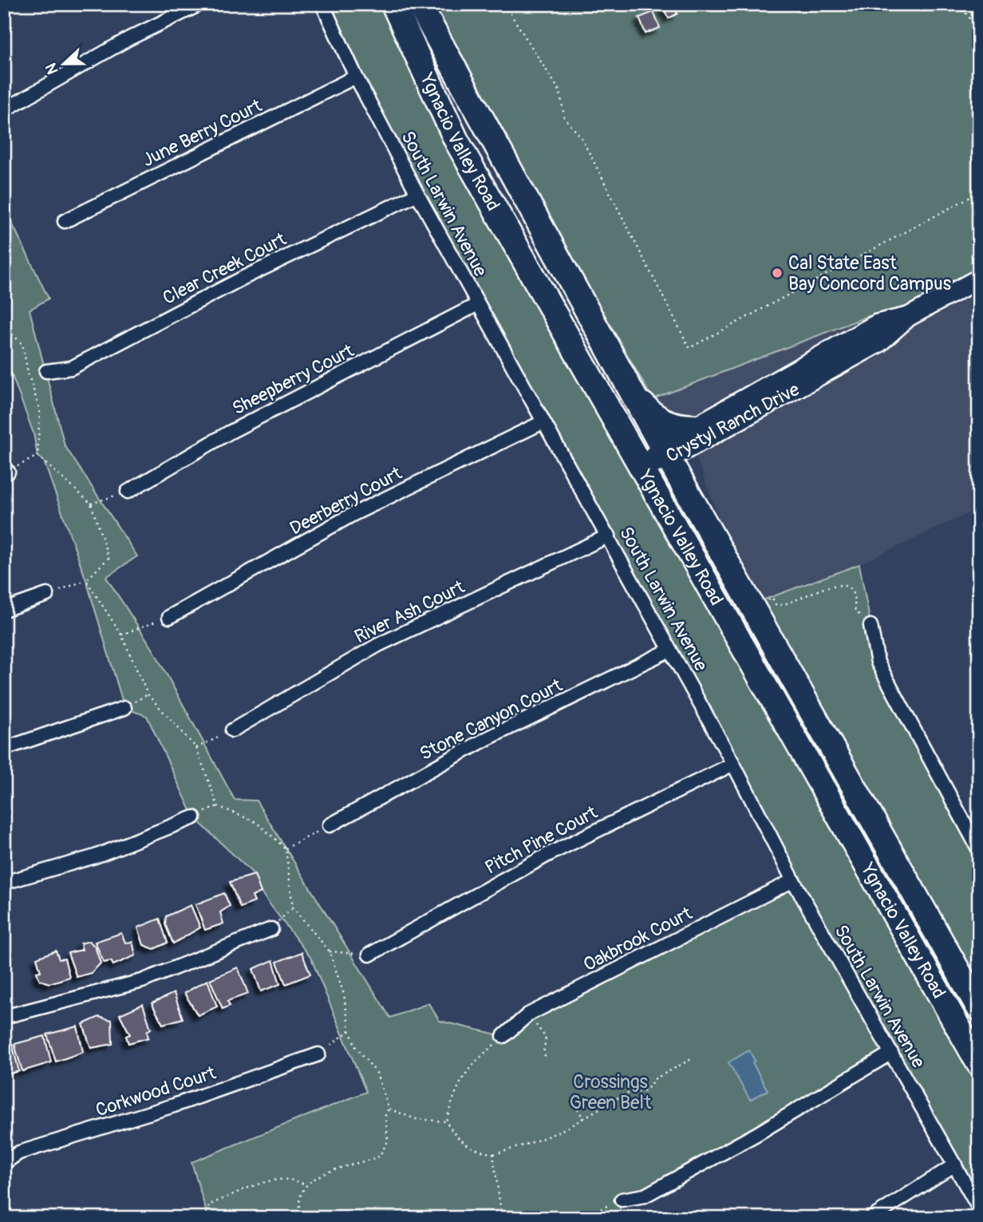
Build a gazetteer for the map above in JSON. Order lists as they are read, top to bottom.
{
  "streets": {
    "highway": ["Ygnacio Valley Road"],
    "street": [
      "June Berry Court",
      "South Larwin Avenue",
      "Clear Creek Court",
      "Sheepberry Court",
      "Crystyl Ranch Drive",
      "Deerberry Court",
      "River Ash Court",
      "Stone Canyon Court",
      "Pitch Pine Court",
      "Oakbrook Court",
      "Corkwood Court"
    ]
  },
  "crossings": [
    ["June Berry Court", "South Larwin Avenue"],
    ["Ygnacio Valley Road", "Crystyl Ranch Drive"],
    ["South Larwin Avenue", "Clear Creek Court"],
    ["South Larwin Avenue", "Sheepberry Court"],
    ["South Larwin Avenue", "Deerberry Court"],
    ["South Larwin Avenue", "River Ash Court"],
    ["South Larwin Avenue", "Stone Canyon Court"],
    ["South Larwin Avenue", "Pitch Pine Court"],
    ["South Larwin Avenue", "Oakbrook Court"]
  ],
  "parks": ["Crossings Green Belt"],
  "places": ["Cal State East Bay Concord Campus"],
  "north": "left"
}
